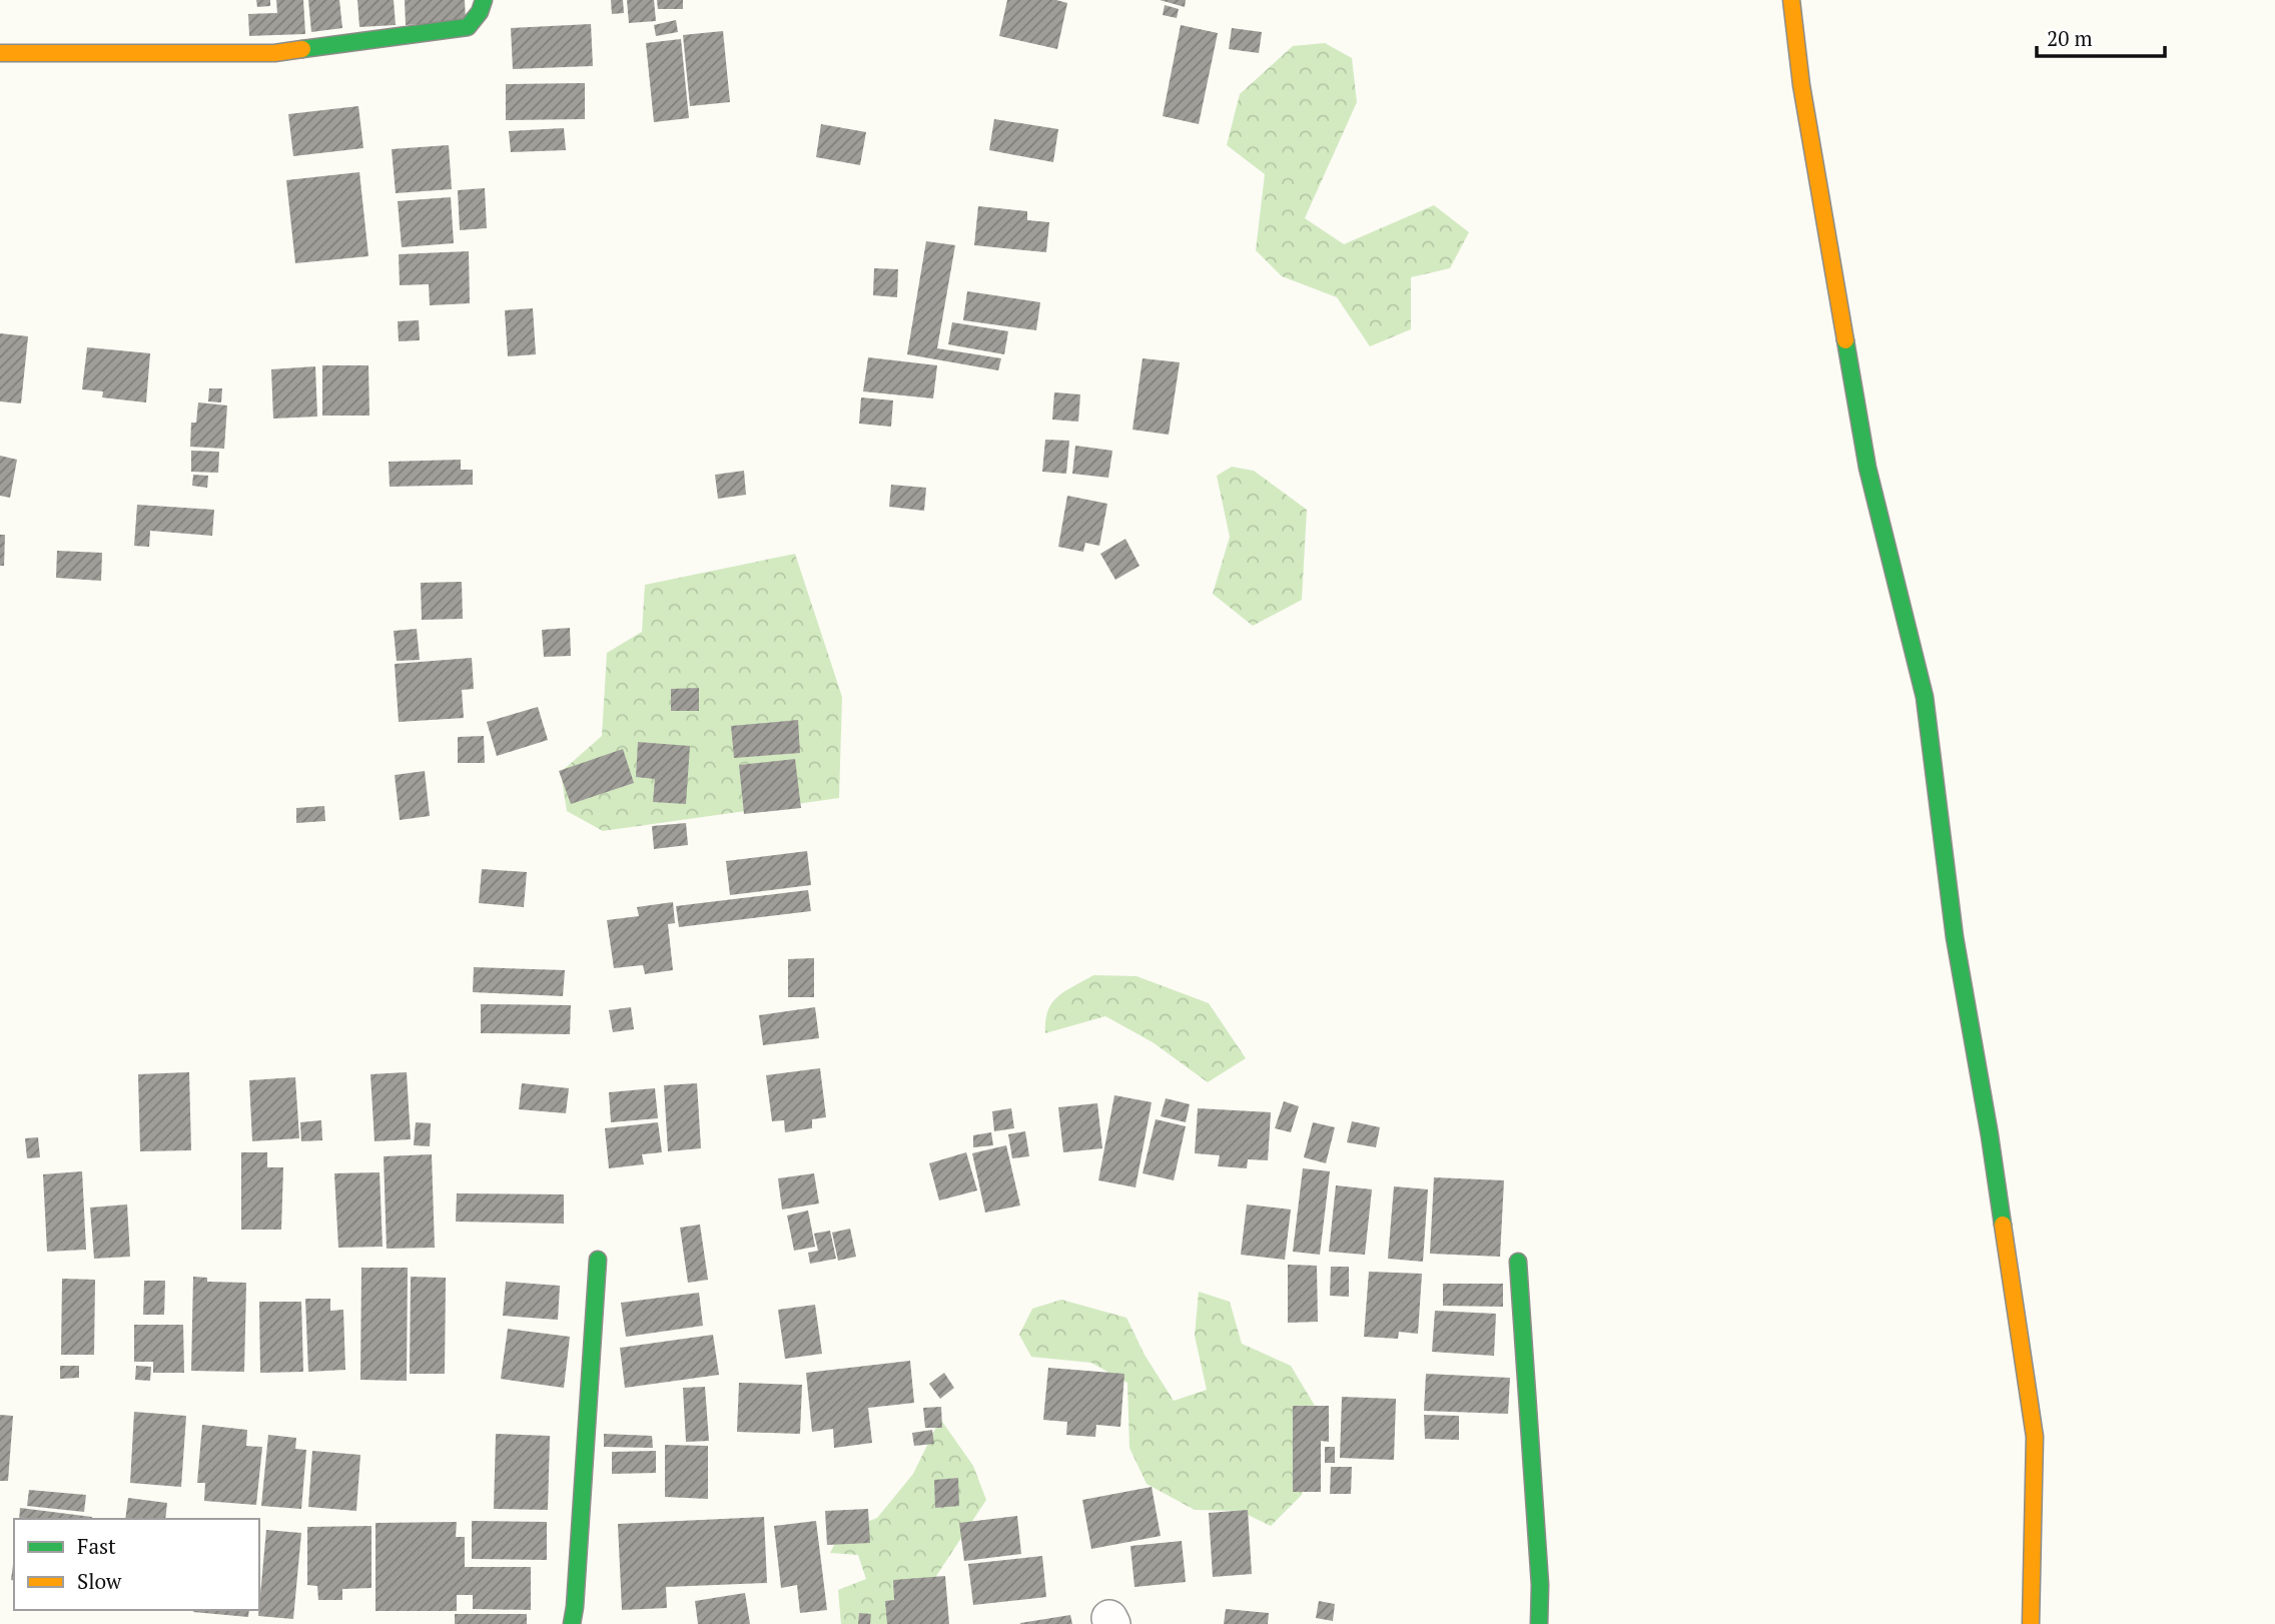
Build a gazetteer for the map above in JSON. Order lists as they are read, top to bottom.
{
  "legend": ["Fast", "Slow"],
  "scale_bar": "20 m"
}
